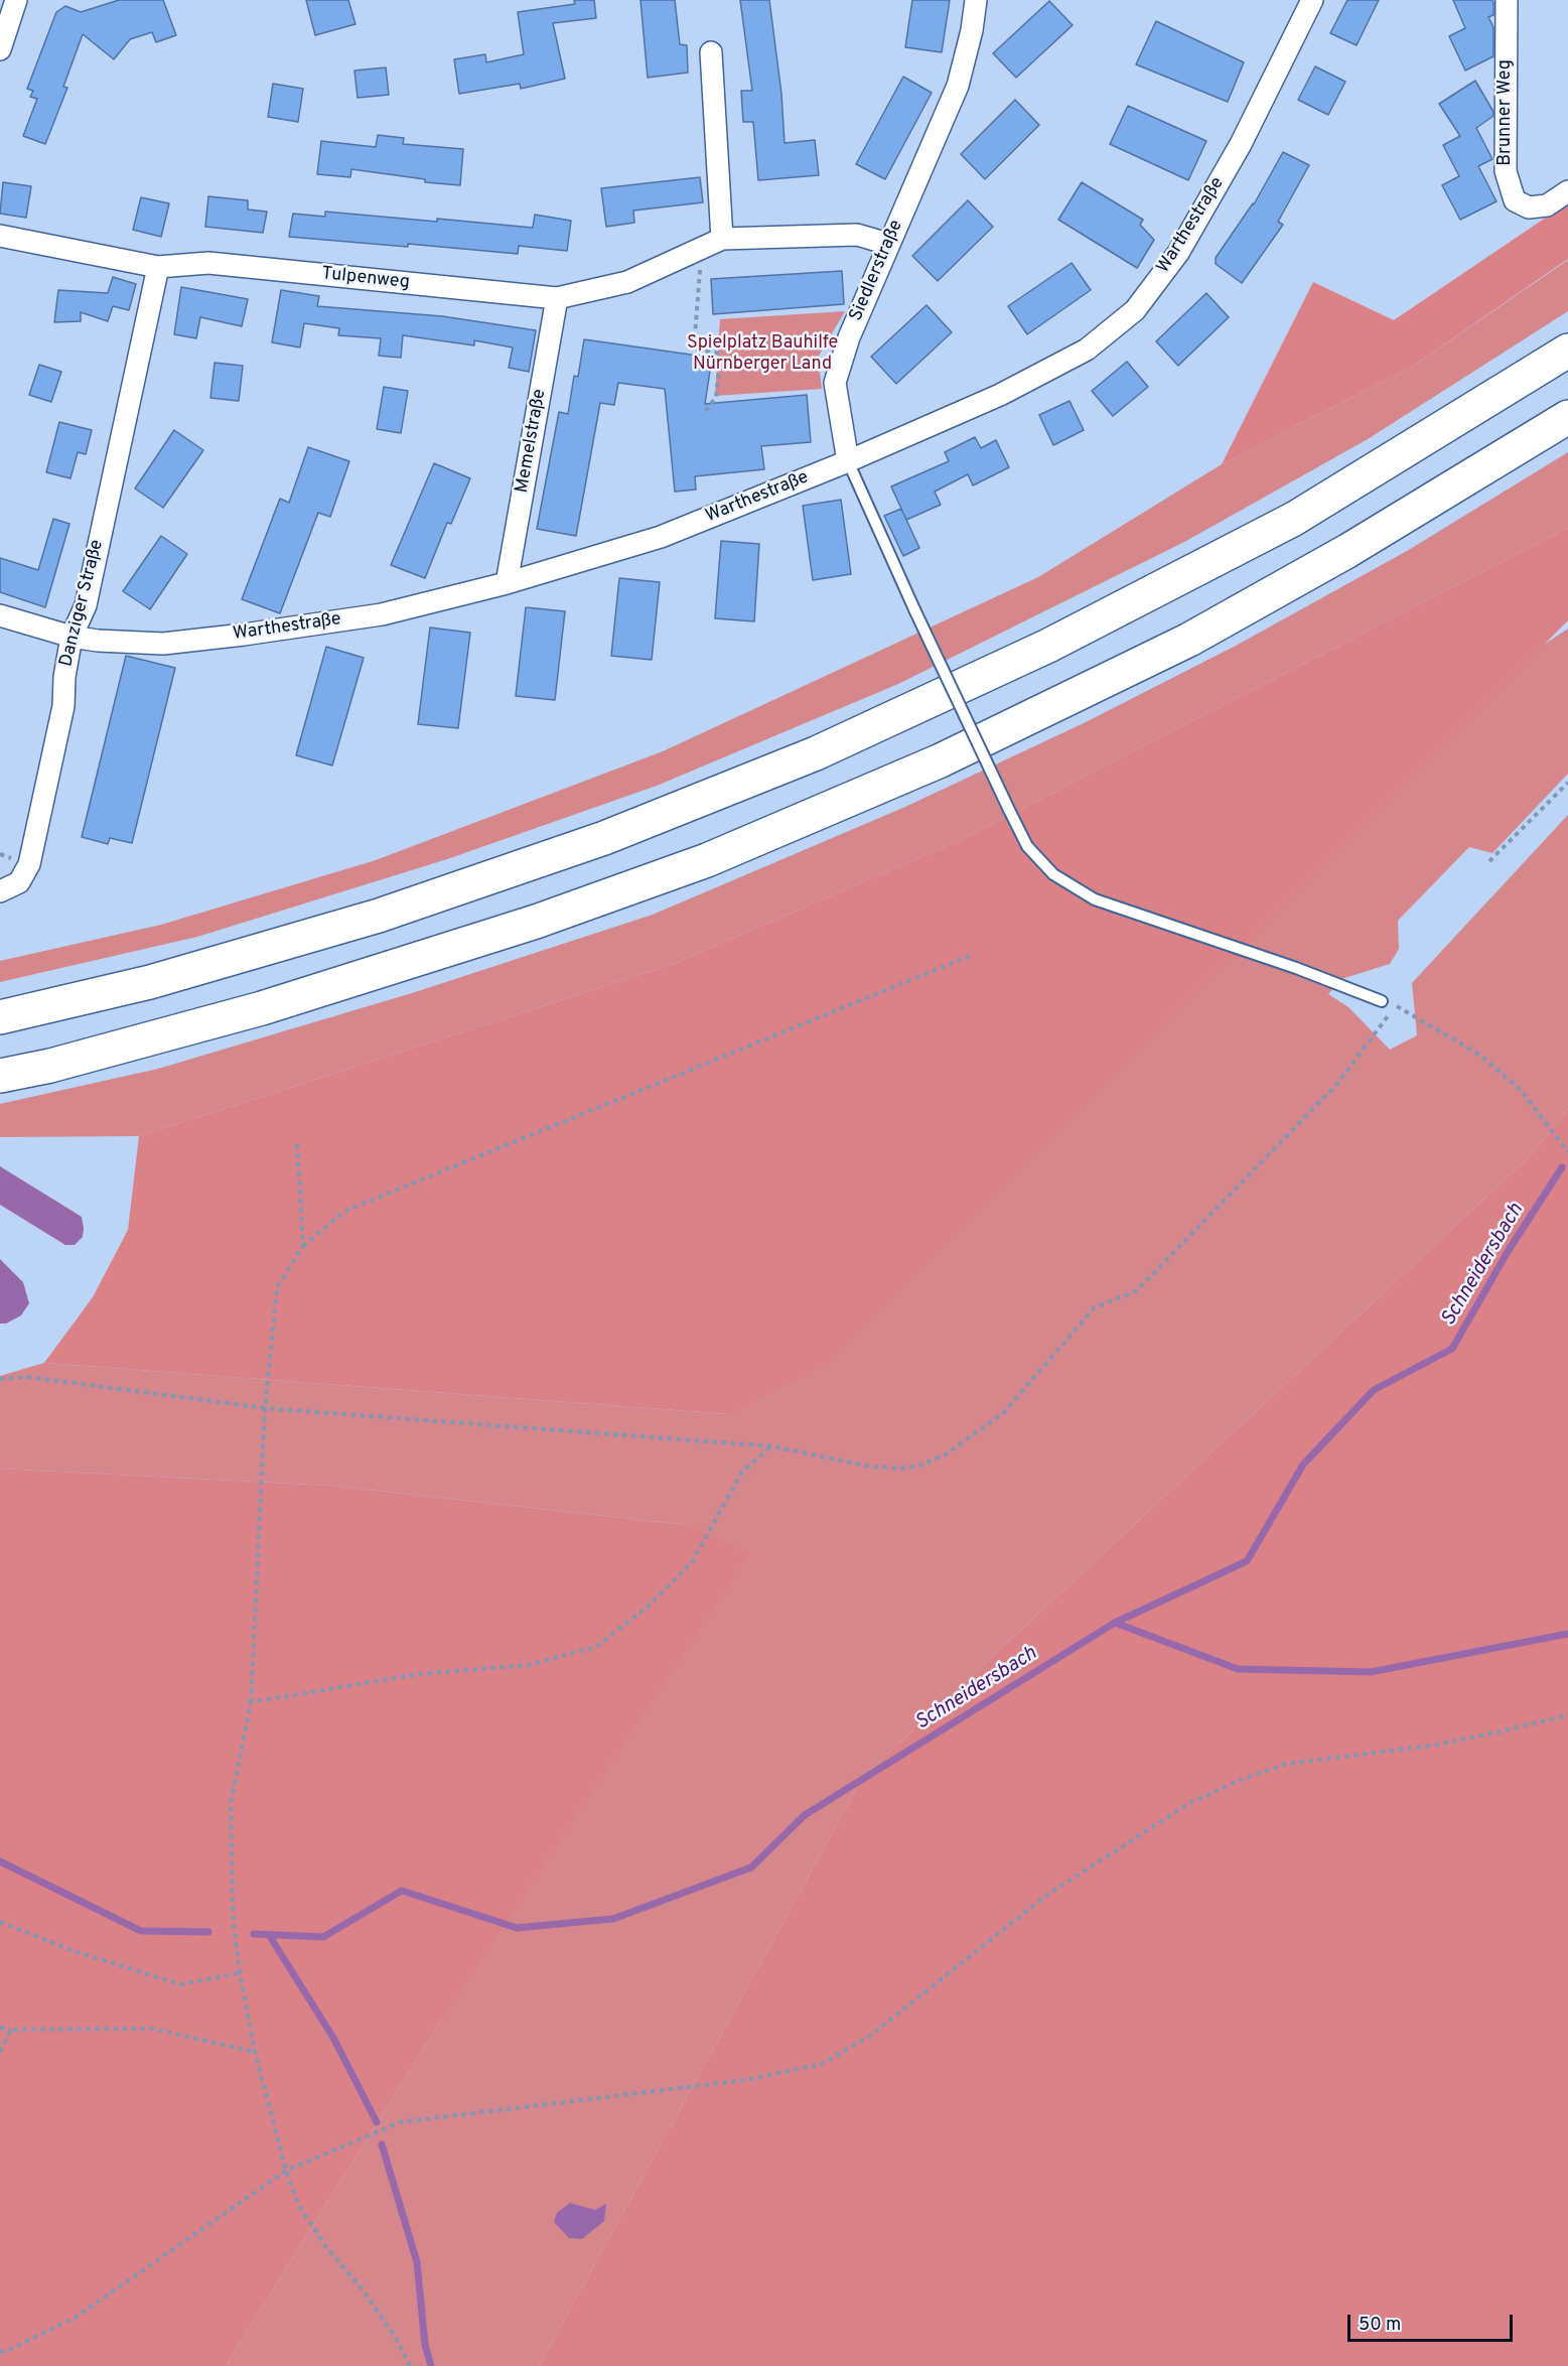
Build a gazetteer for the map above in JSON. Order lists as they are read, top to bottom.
{
  "streets": {
    "street": [
      "Brunner Weg",
      "Warthestraße",
      "Siedlerstraße",
      "Tulpenweg",
      "Memelstraße",
      "Danziger Straße"
    ]
  },
  "crossings": [
    ["Warthestraße", "Siedlerstraße"],
    ["Warthestraße", "Memelstraße"],
    ["Warthestraße", "Danziger Straße"],
    ["Siedlerstraße", "Tulpenweg"],
    ["Tulpenweg", "Memelstraße"],
    ["Tulpenweg", "Danziger Straße"]
  ],
  "water": ["Schneidersbach"],
  "parks": ["Spielplatz Bauhilfe Nürnberger Land"],
  "scale_bar": "50 m"
}
